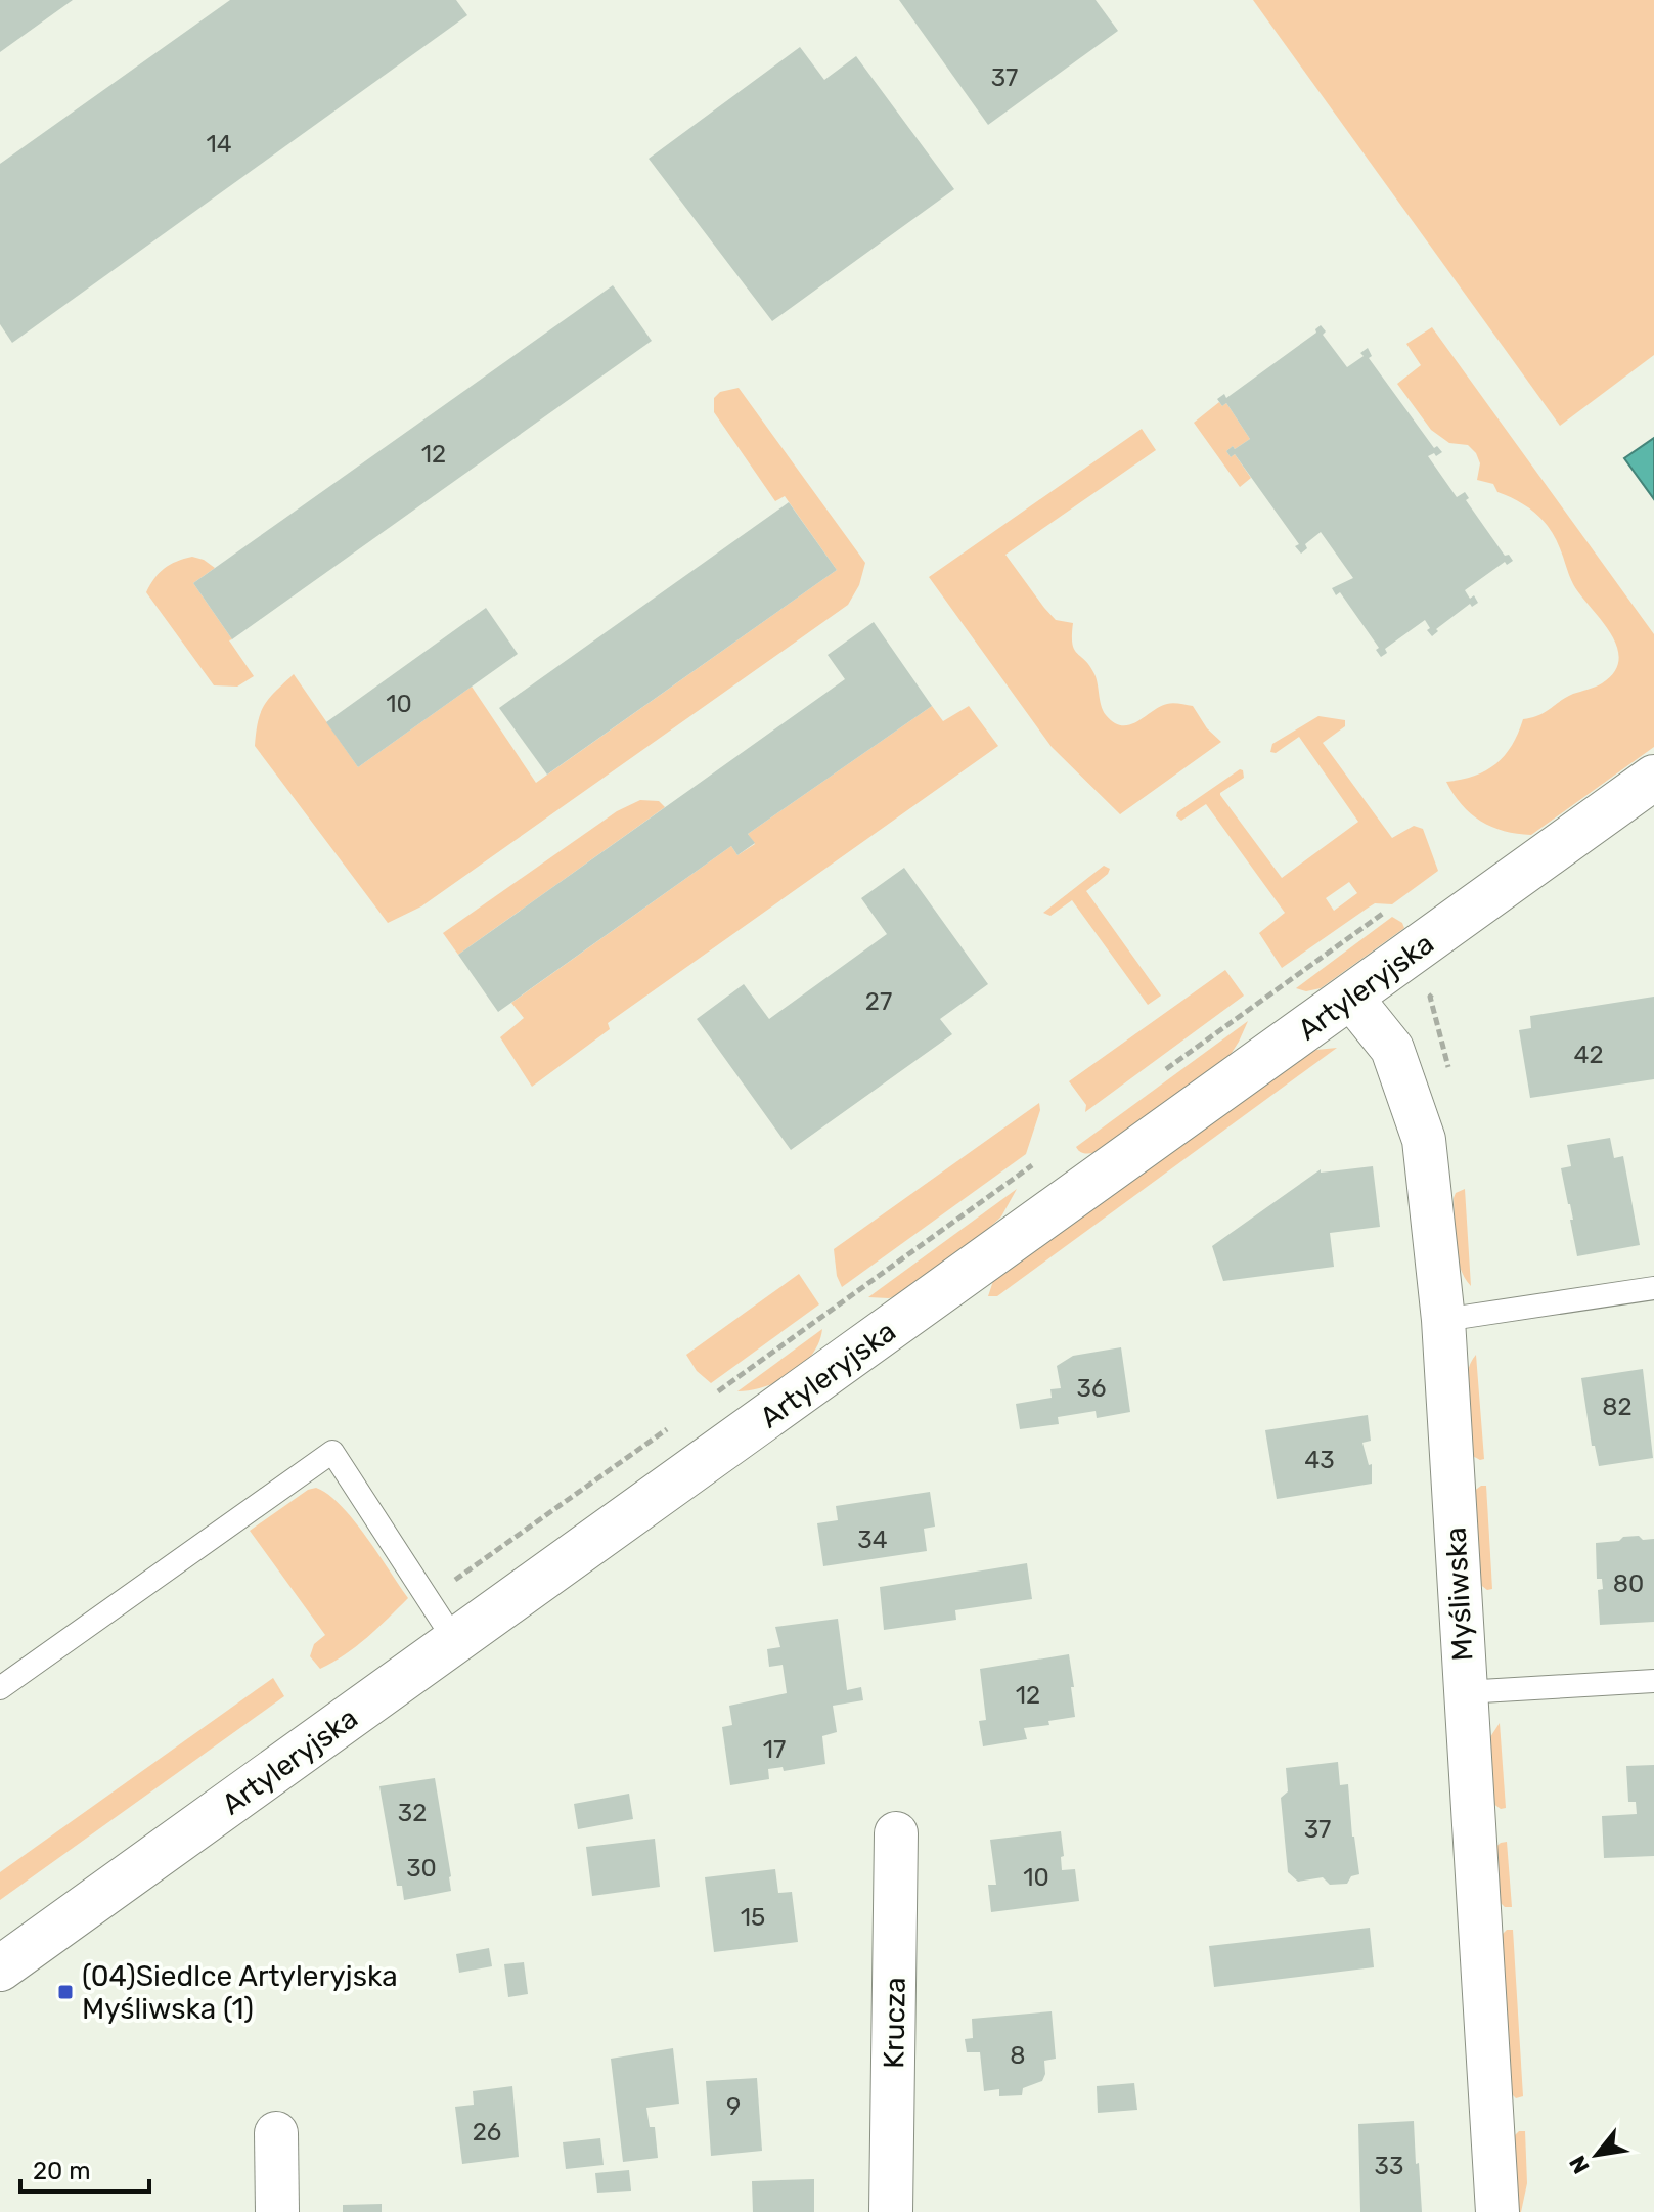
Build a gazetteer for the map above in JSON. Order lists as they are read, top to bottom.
{
  "streets": {
    "street": ["Artyleryjska", "Myśliwska", "Krucza"]
  },
  "crossings": [
    ["Artyleryjska", "Myśliwska"]
  ],
  "places": {
    "transit": ["(04)Siedlce Artyleryjska Myśliwska (1)"]
  },
  "house_numbers": [
    "37",
    "14",
    "12",
    "10",
    "27",
    "42",
    "36",
    "82",
    "43",
    "34",
    "80",
    "12",
    "17",
    "32",
    "37",
    "30",
    "10",
    "15",
    "8",
    "9",
    "26",
    "33"
  ],
  "scale_bar": "20 m",
  "north": "bottom left"
}
